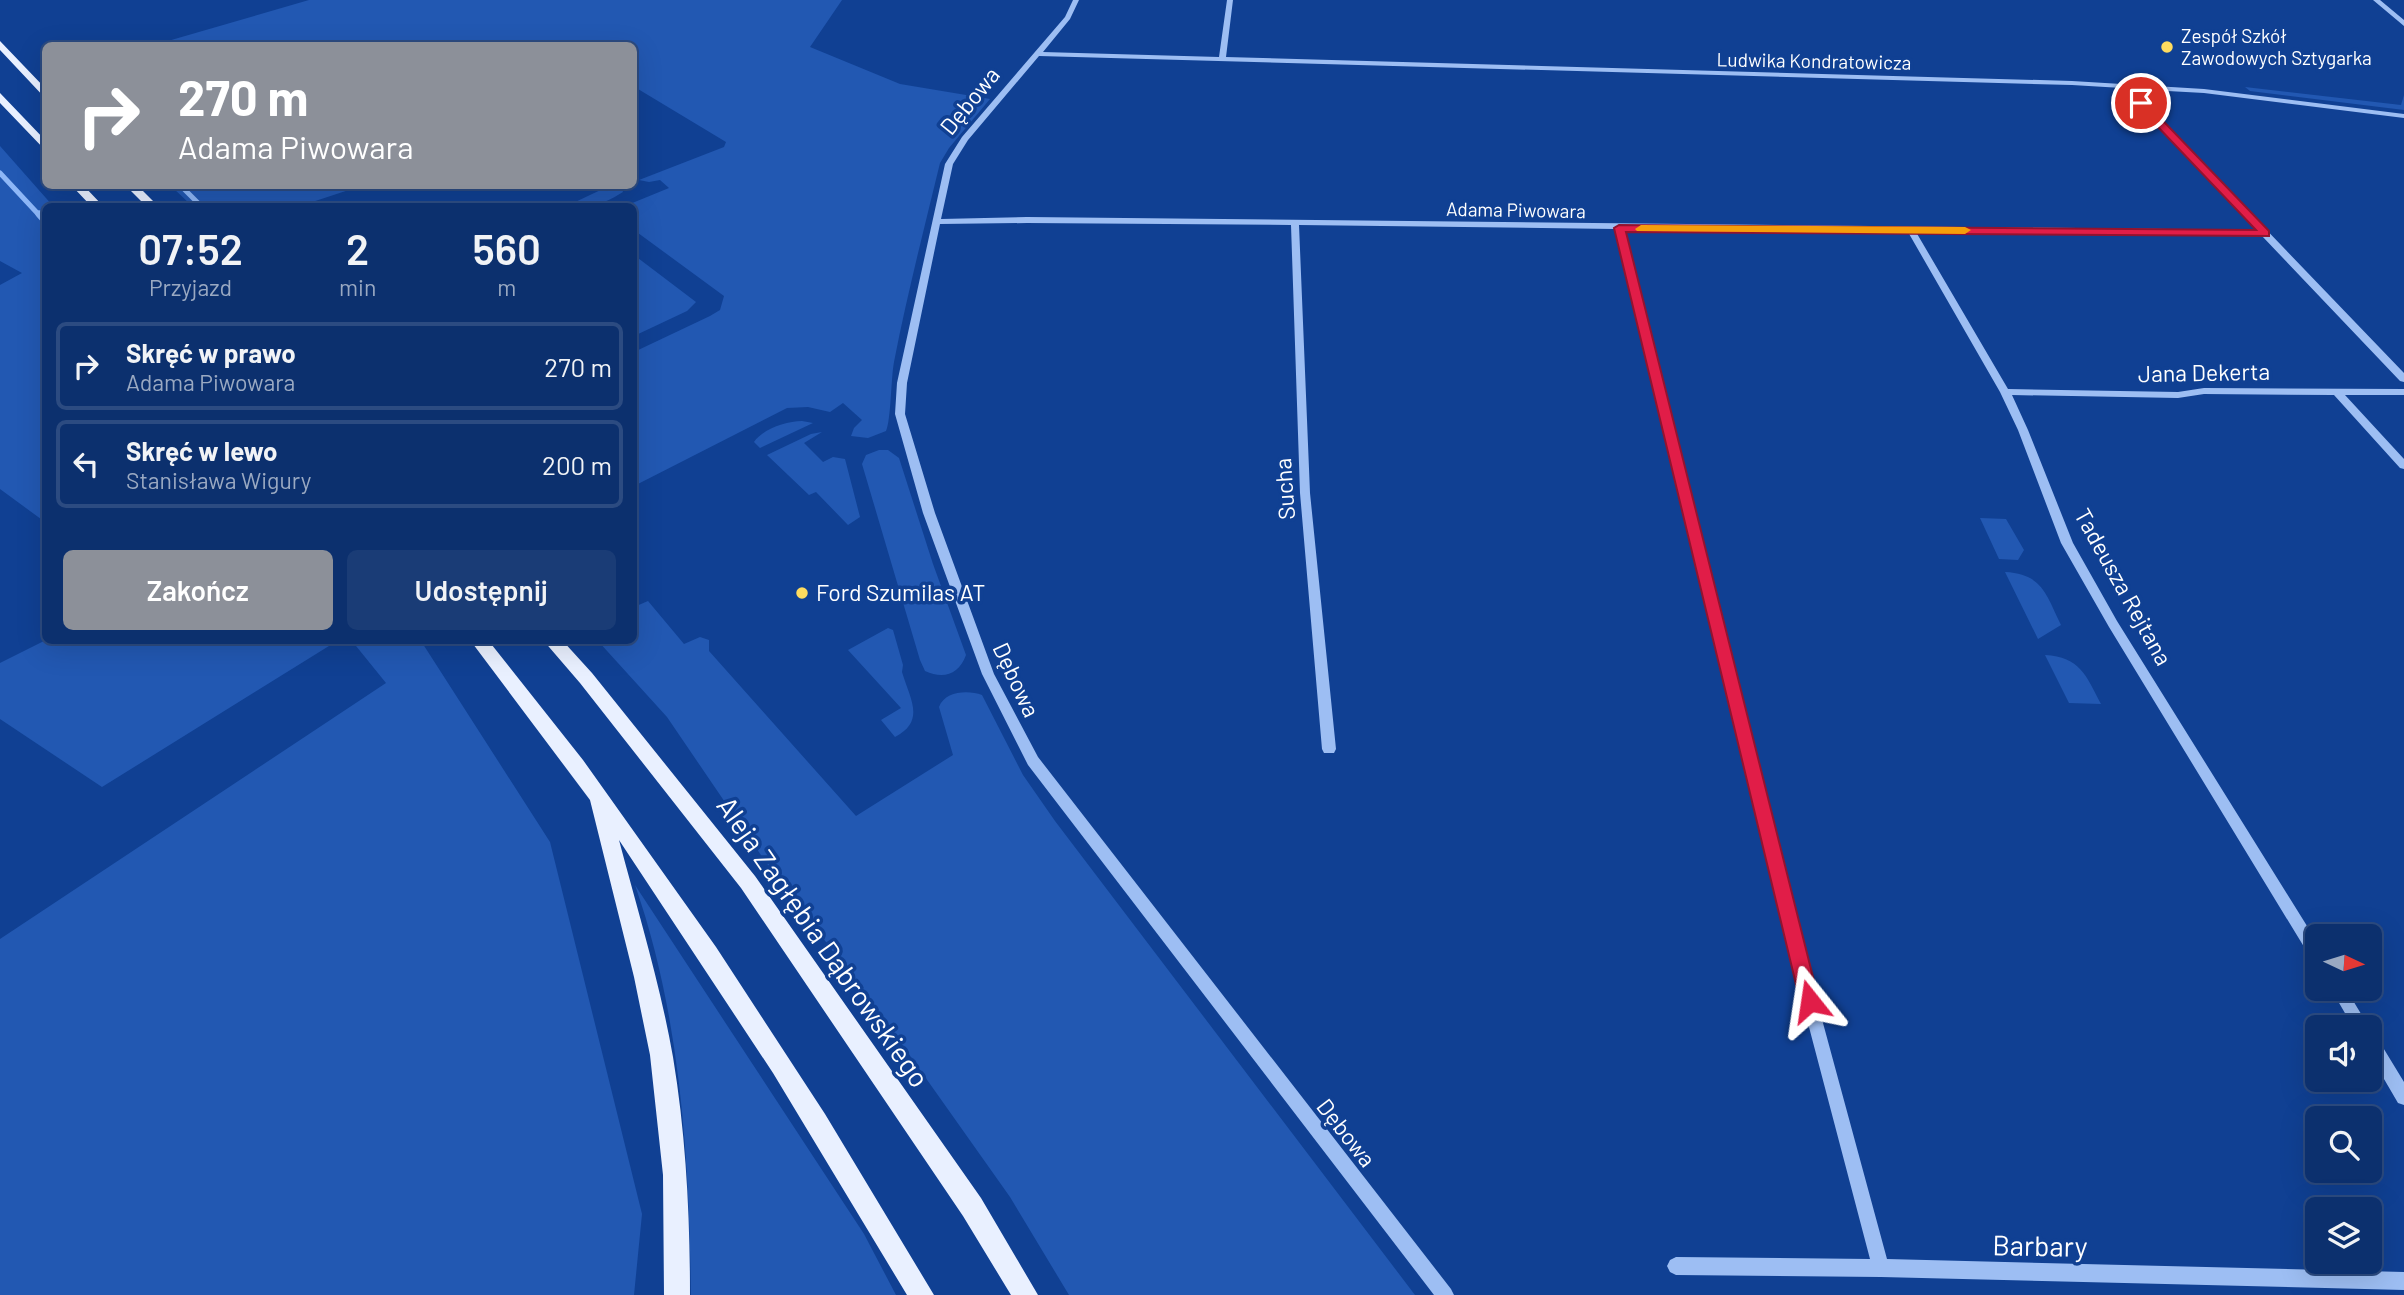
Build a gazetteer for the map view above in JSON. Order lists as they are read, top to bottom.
{
  "streets": {
    "main road": ["Aleja Zagłębia Dąbrowskiego"],
    "street": [
      "Ludwika Kondratowicza",
      "Dębowa",
      "Adama Piwowara",
      "Jana Dekerta",
      "Sucha",
      "Tadeusza Rejtana",
      "Barbary"
    ]
  },
  "crossings": [
    ["Ludwika Kondratowicza", "Dębowa"],
    ["Dębowa", "Adama Piwowara"],
    ["Adama Piwowara", "Sucha"],
    ["Adama Piwowara", "Tadeusza Rejtana"],
    ["Jana Dekerta", "Tadeusza Rejtana"]
  ],
  "places": ["Zespół Szkół Zawodowych Sztygarka", "Ford Szumilas AT"],
  "north": "right",
  "page": {
    "turn": ["270 m", "Adama Piwowara"],
    "eta": [
      "07:52",
      "Przyjazd",
      "2",
      "min",
      "560",
      "m"
    ],
    "list": [
      {
        "name": "Skręć w prawo",
        "note": "Adama Piwowara",
        "value": "270 m"
      },
      {
        "name": "Skręć w lewo",
        "note": "Stanisława Wigury",
        "value": "200 m"
      }
    ],
    "buttons": ["Zakończ", "Udostępnij"]
  }
}
